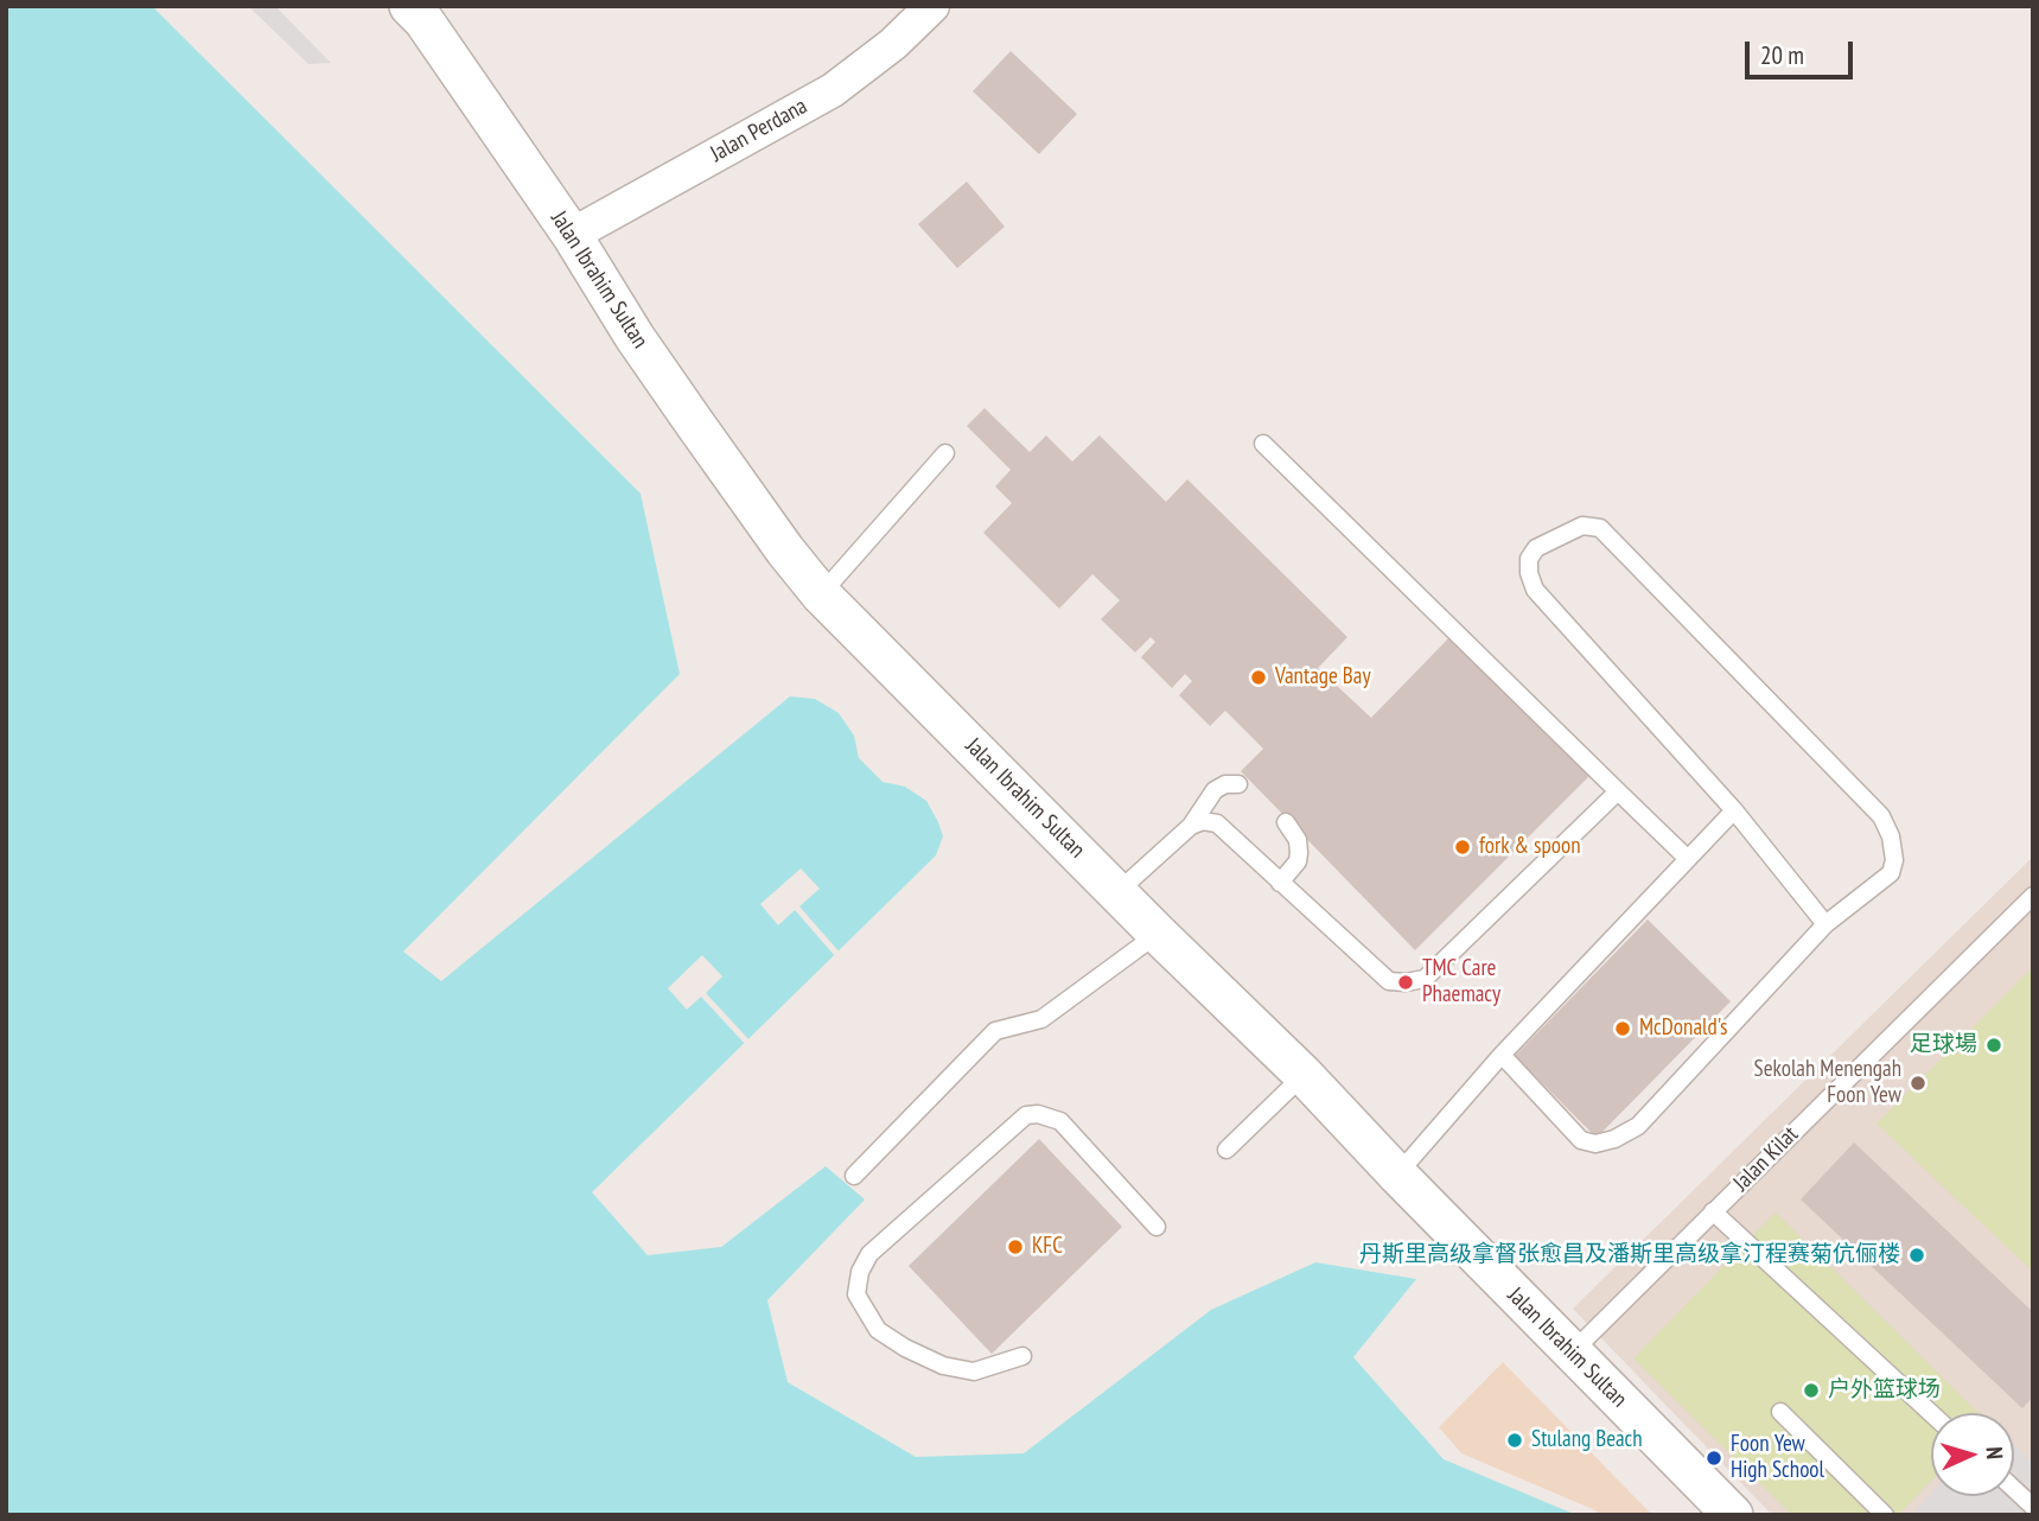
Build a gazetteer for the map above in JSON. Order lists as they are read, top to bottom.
{
  "streets": {
    "street": ["Jalan Perdana", "Jalan Ibrahim Sultan"],
    "lane": ["Jalan Kilat"]
  },
  "crossings": [
    ["Jalan Perdana", "Jalan Ibrahim Sultan"],
    ["Jalan Ibrahim Sultan", "Jalan Kilat"]
  ],
  "places": [
    "Vantage Bay",
    "fork & spoon",
    "TMC Care Phaemacy",
    "McDonald's",
    "足球場",
    "Sekolah Menengah Foon Yew",
    "KFC",
    "丹斯里高级拿督张愈昌及潘斯里高级拿汀程赛菊伉俪楼",
    "户外篮球场",
    "Stulang Beach",
    "Foon Yew High School"
  ],
  "scale_bar": "20 m",
  "north": "right"
}
